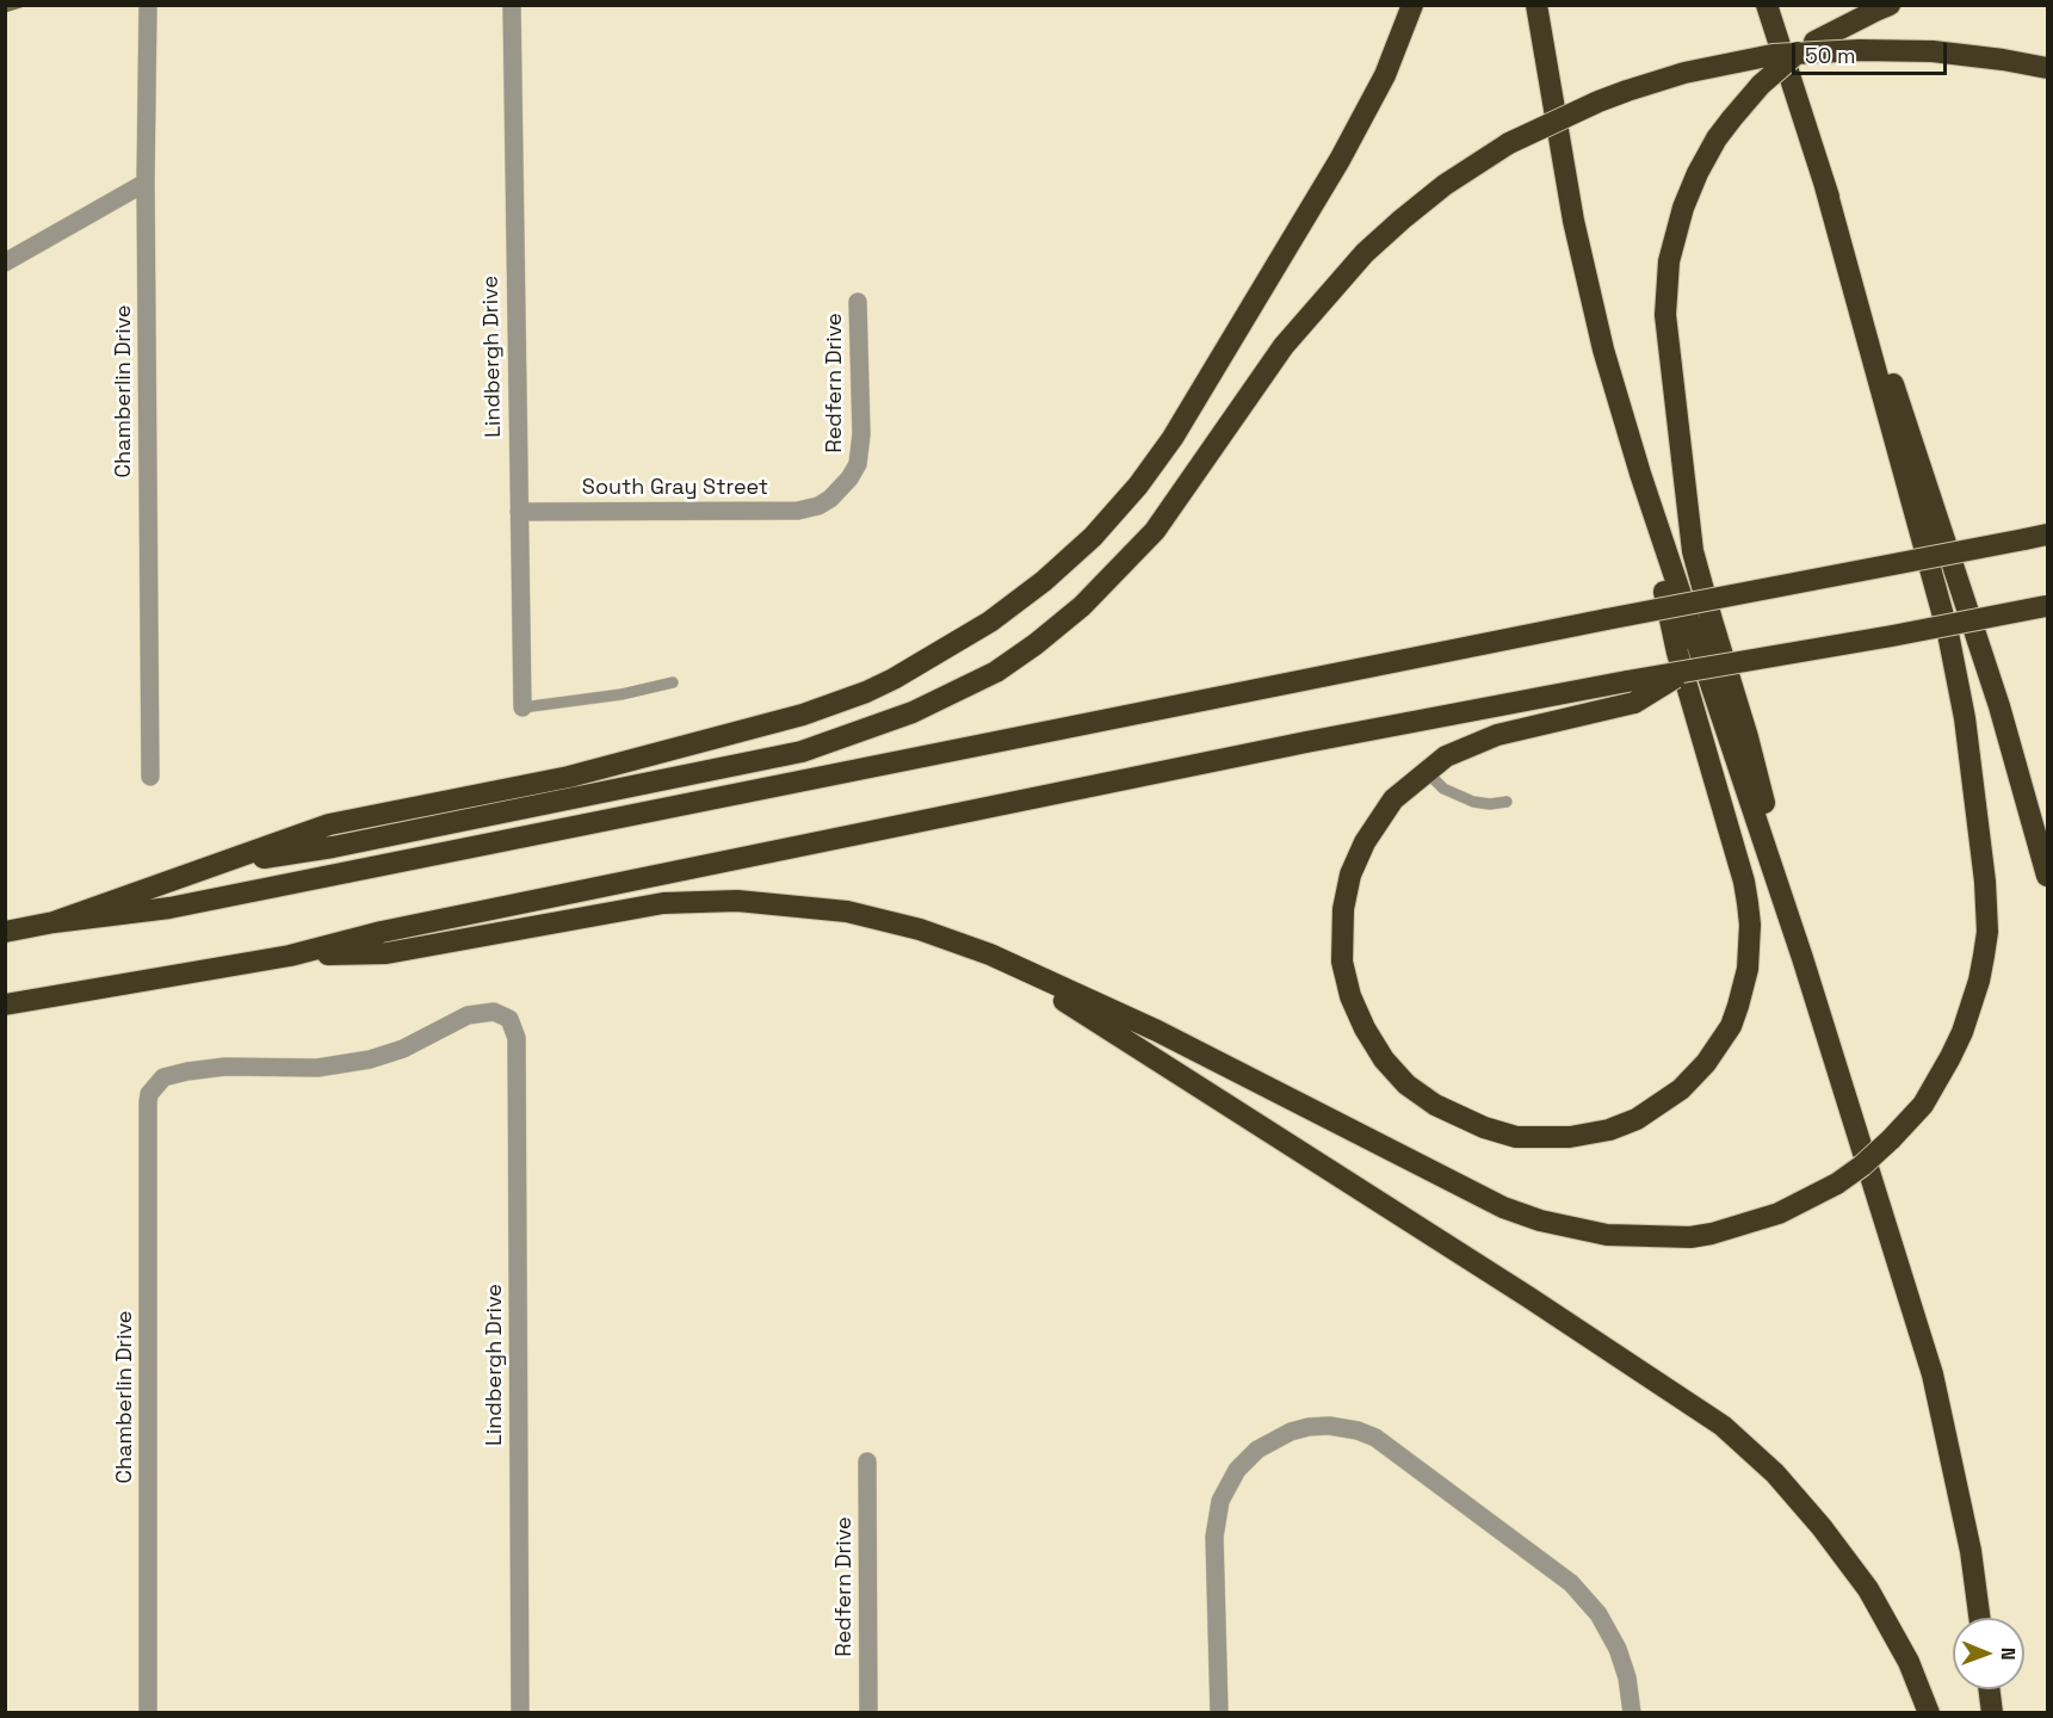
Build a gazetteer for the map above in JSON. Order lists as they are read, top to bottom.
{
  "streets": {
    "street": [
      "Lindbergh Drive",
      "Redfern Drive",
      "Chamberlin Drive",
      "South Gray Street"
    ]
  },
  "crossings": [
    ["Lindbergh Drive", "Chamberlin Drive"],
    ["Lindbergh Drive", "South Gray Street"],
    ["Redfern Drive", "South Gray Street"]
  ],
  "scale_bar": "50 m",
  "north": "right"
}
